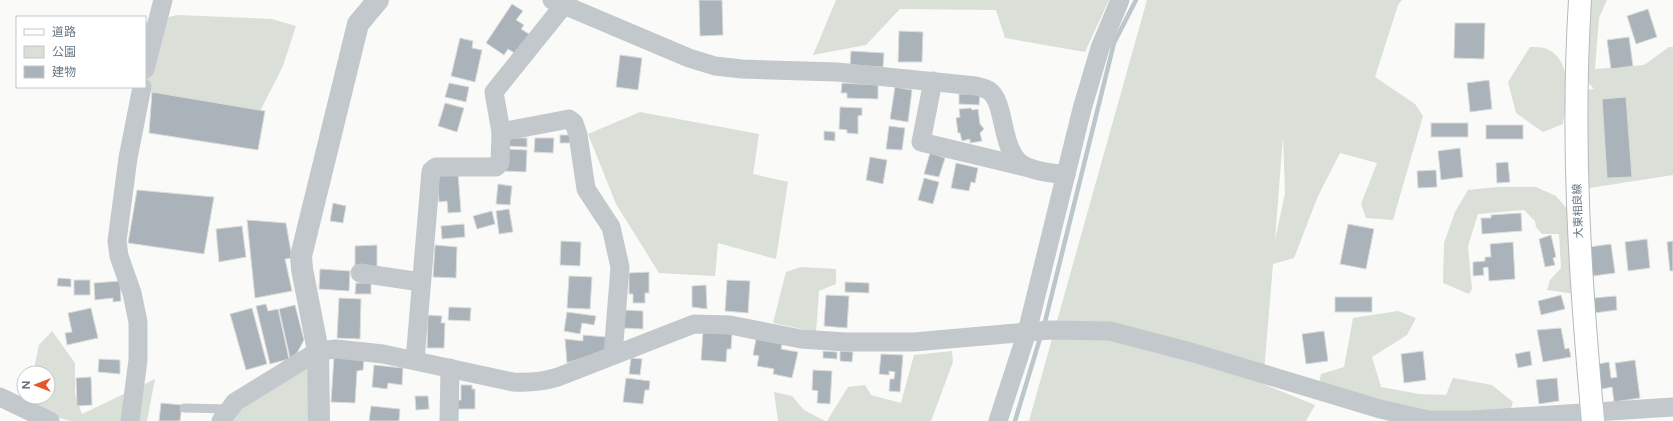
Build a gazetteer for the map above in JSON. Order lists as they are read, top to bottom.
{
  "streets": {
    "main road": ["大東相良線"]
  },
  "legend": ["道路", "公園", "建物"],
  "north": "left"
}
